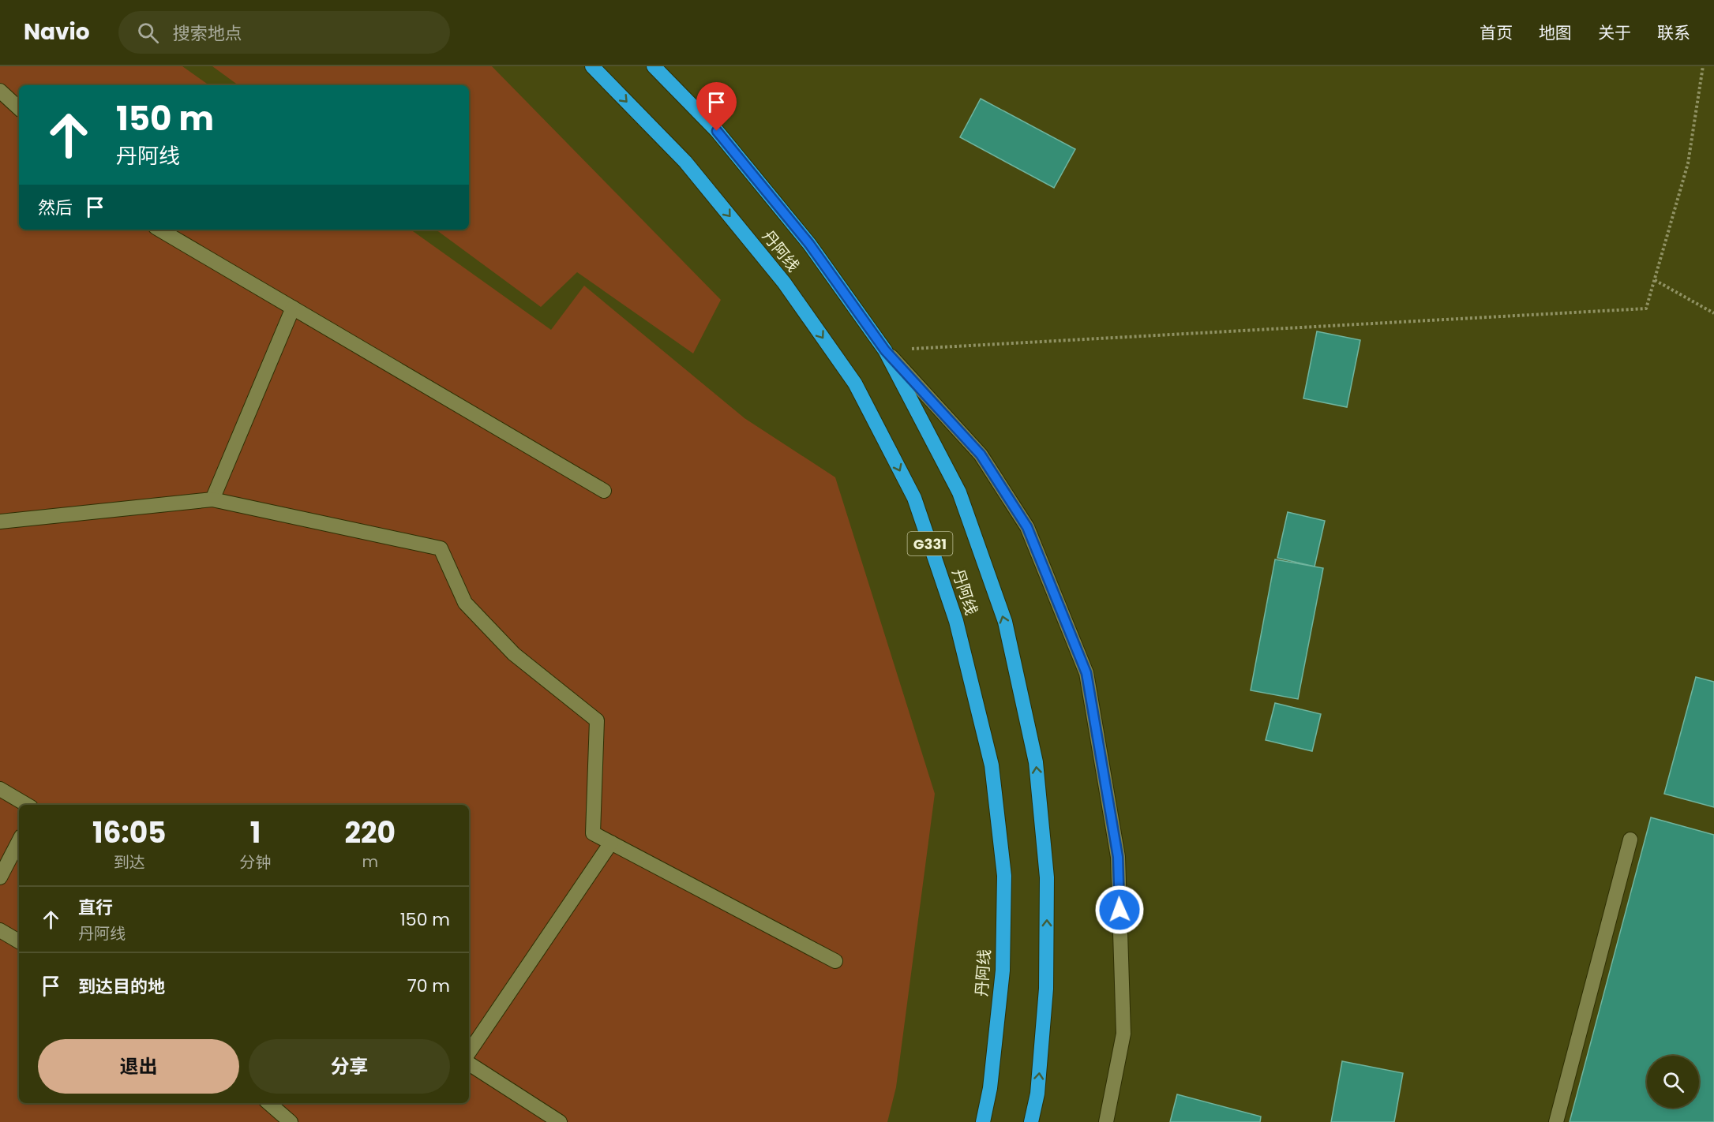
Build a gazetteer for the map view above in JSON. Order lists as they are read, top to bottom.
{
  "streets": {
    "highway": ["丹阿线", "G331"]
  },
  "page": {
    "header": "Navio",
    "search": "搜索地点",
    "nav": [
      "首页",
      "地图",
      "关于",
      "联系"
    ],
    "turn": ["150 m", "丹阿线"],
    "then": "然后",
    "eta": [
      "16:05",
      "到达",
      "1",
      "分钟",
      "220",
      "m"
    ],
    "list": [
      {
        "name": "直行",
        "note": "丹阿线",
        "value": "150 m"
      },
      {
        "name": "到达目的地",
        "value": "70 m"
      }
    ],
    "buttons": ["退出", "分享"]
  }
}
